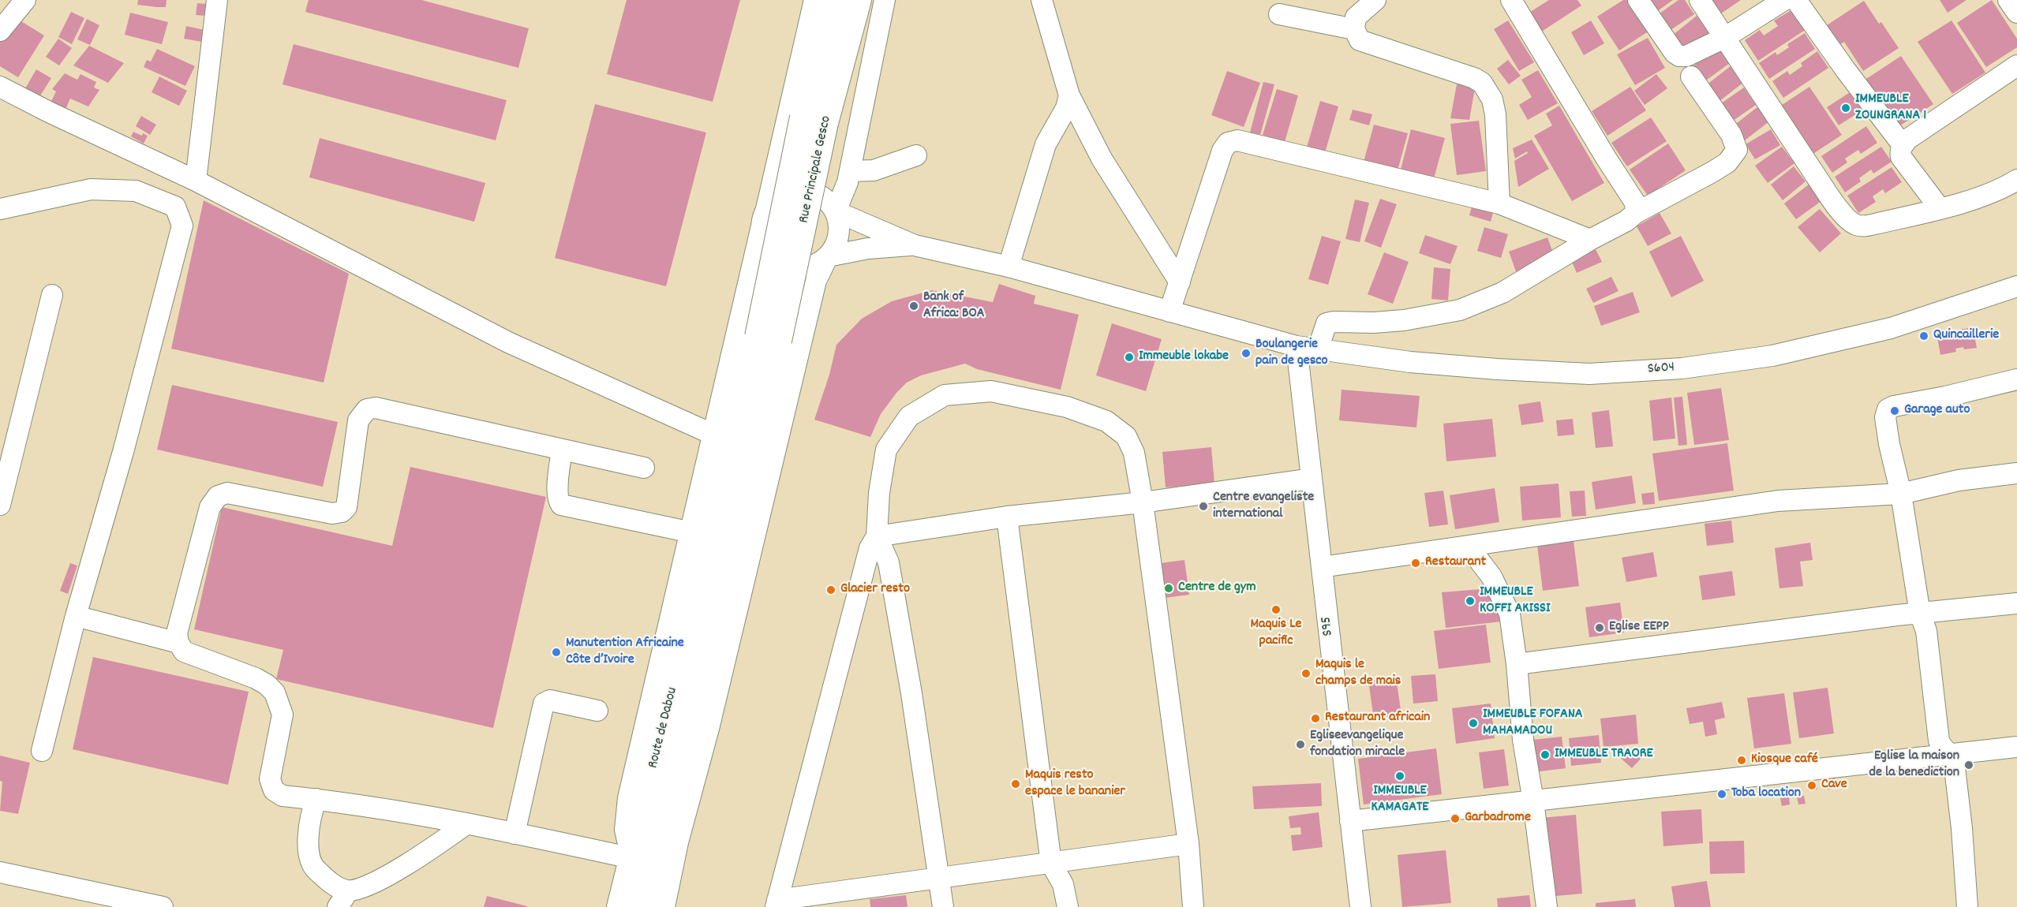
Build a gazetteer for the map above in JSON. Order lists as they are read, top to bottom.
{
  "streets": {
    "main road": ["Rue Principale Gesco", "Route de Dabou"],
    "street": ["S604", "S95"]
  },
  "crossings": [
    ["Rue Principale Gesco", "Route de Dabou"],
    ["S604", "S95"]
  ],
  "places": [
    "IMMEUBLE ZOUNGRANA 1",
    "Bank of Africa: BOA",
    "Quincaillerie",
    "Boulangerie pain de gesco",
    "Immeuble lokabe",
    "Garage auto",
    "Centre evangeliste international",
    "Restaurant",
    "Centre de gym",
    "Glacier resto",
    "IMMEUBLE KOFFI AKISSI",
    "Maquis Le pacific",
    "Eglise EEPP",
    "Manutention Africaine Côte d’Ivoire",
    "Maquis le champs de mais",
    "Restaurant africain",
    "IMMEUBLE FOFANA MAHAMADOU",
    "Egliseevangelique fondation miracle",
    "IMMEUBLE TRAORE",
    "Kiosque café",
    "Eglise la maison de la benediction",
    "IMMEUBLE KAMAGATE",
    "Maquis resto espace le bananier",
    "Cave",
    "Toba location",
    "Garbadrome"
  ]
}
